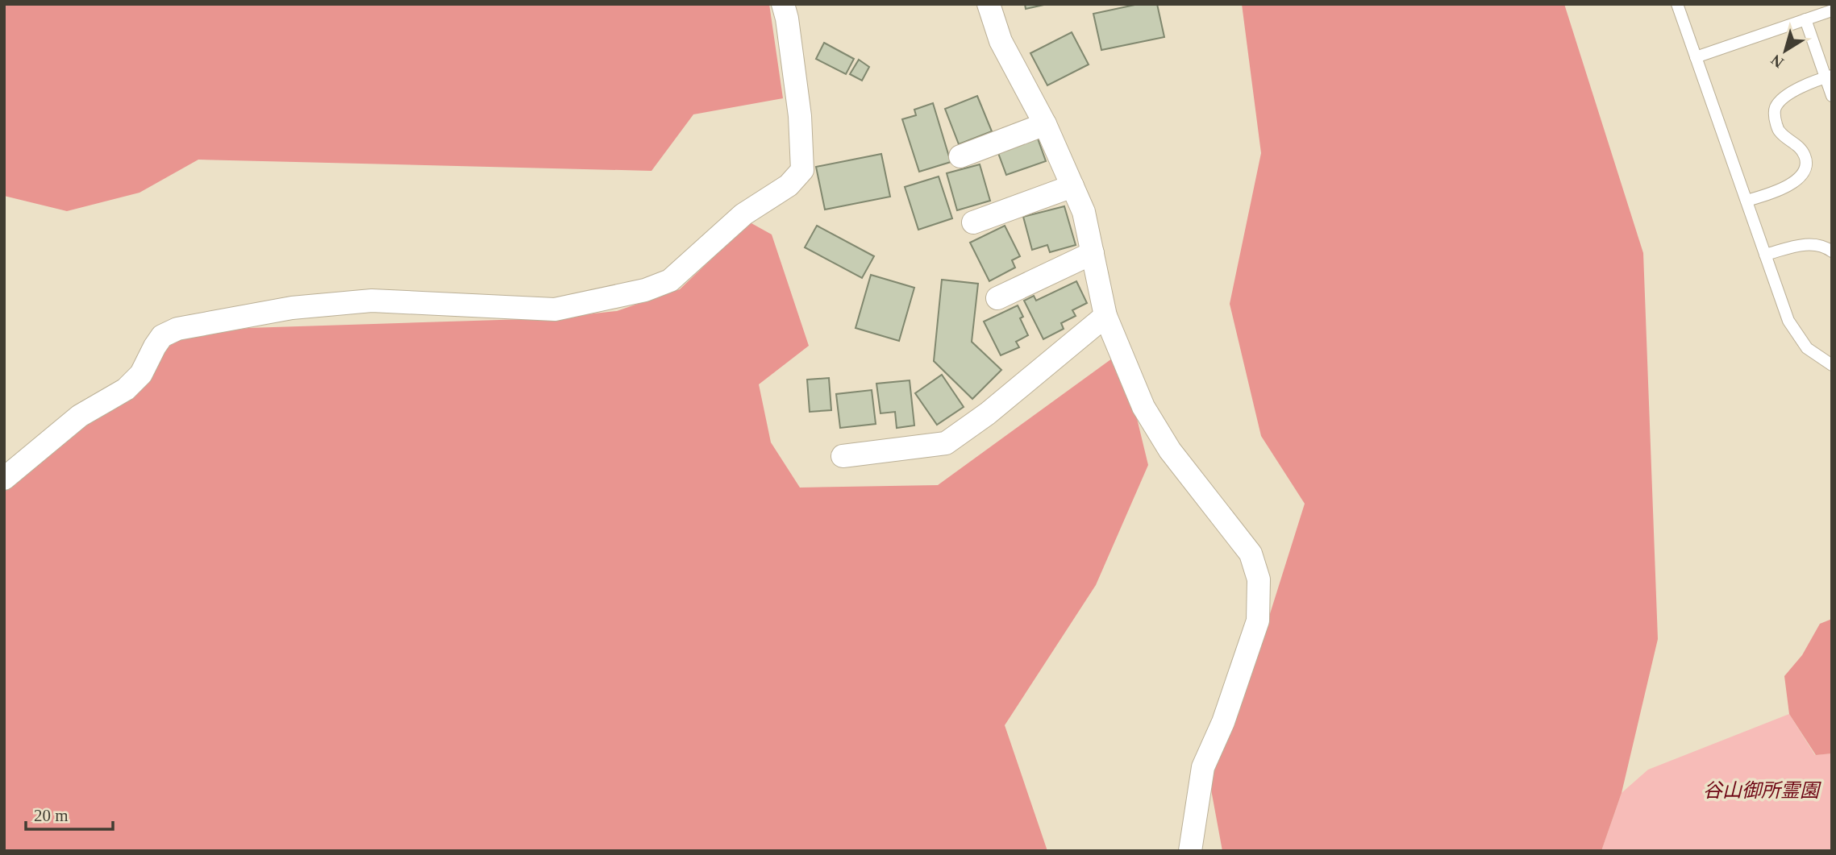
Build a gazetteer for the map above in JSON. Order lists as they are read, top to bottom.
{
  "parks": ["谷山御所霊園"],
  "scale_bar": "20 m",
  "north": "bottom left"
}
